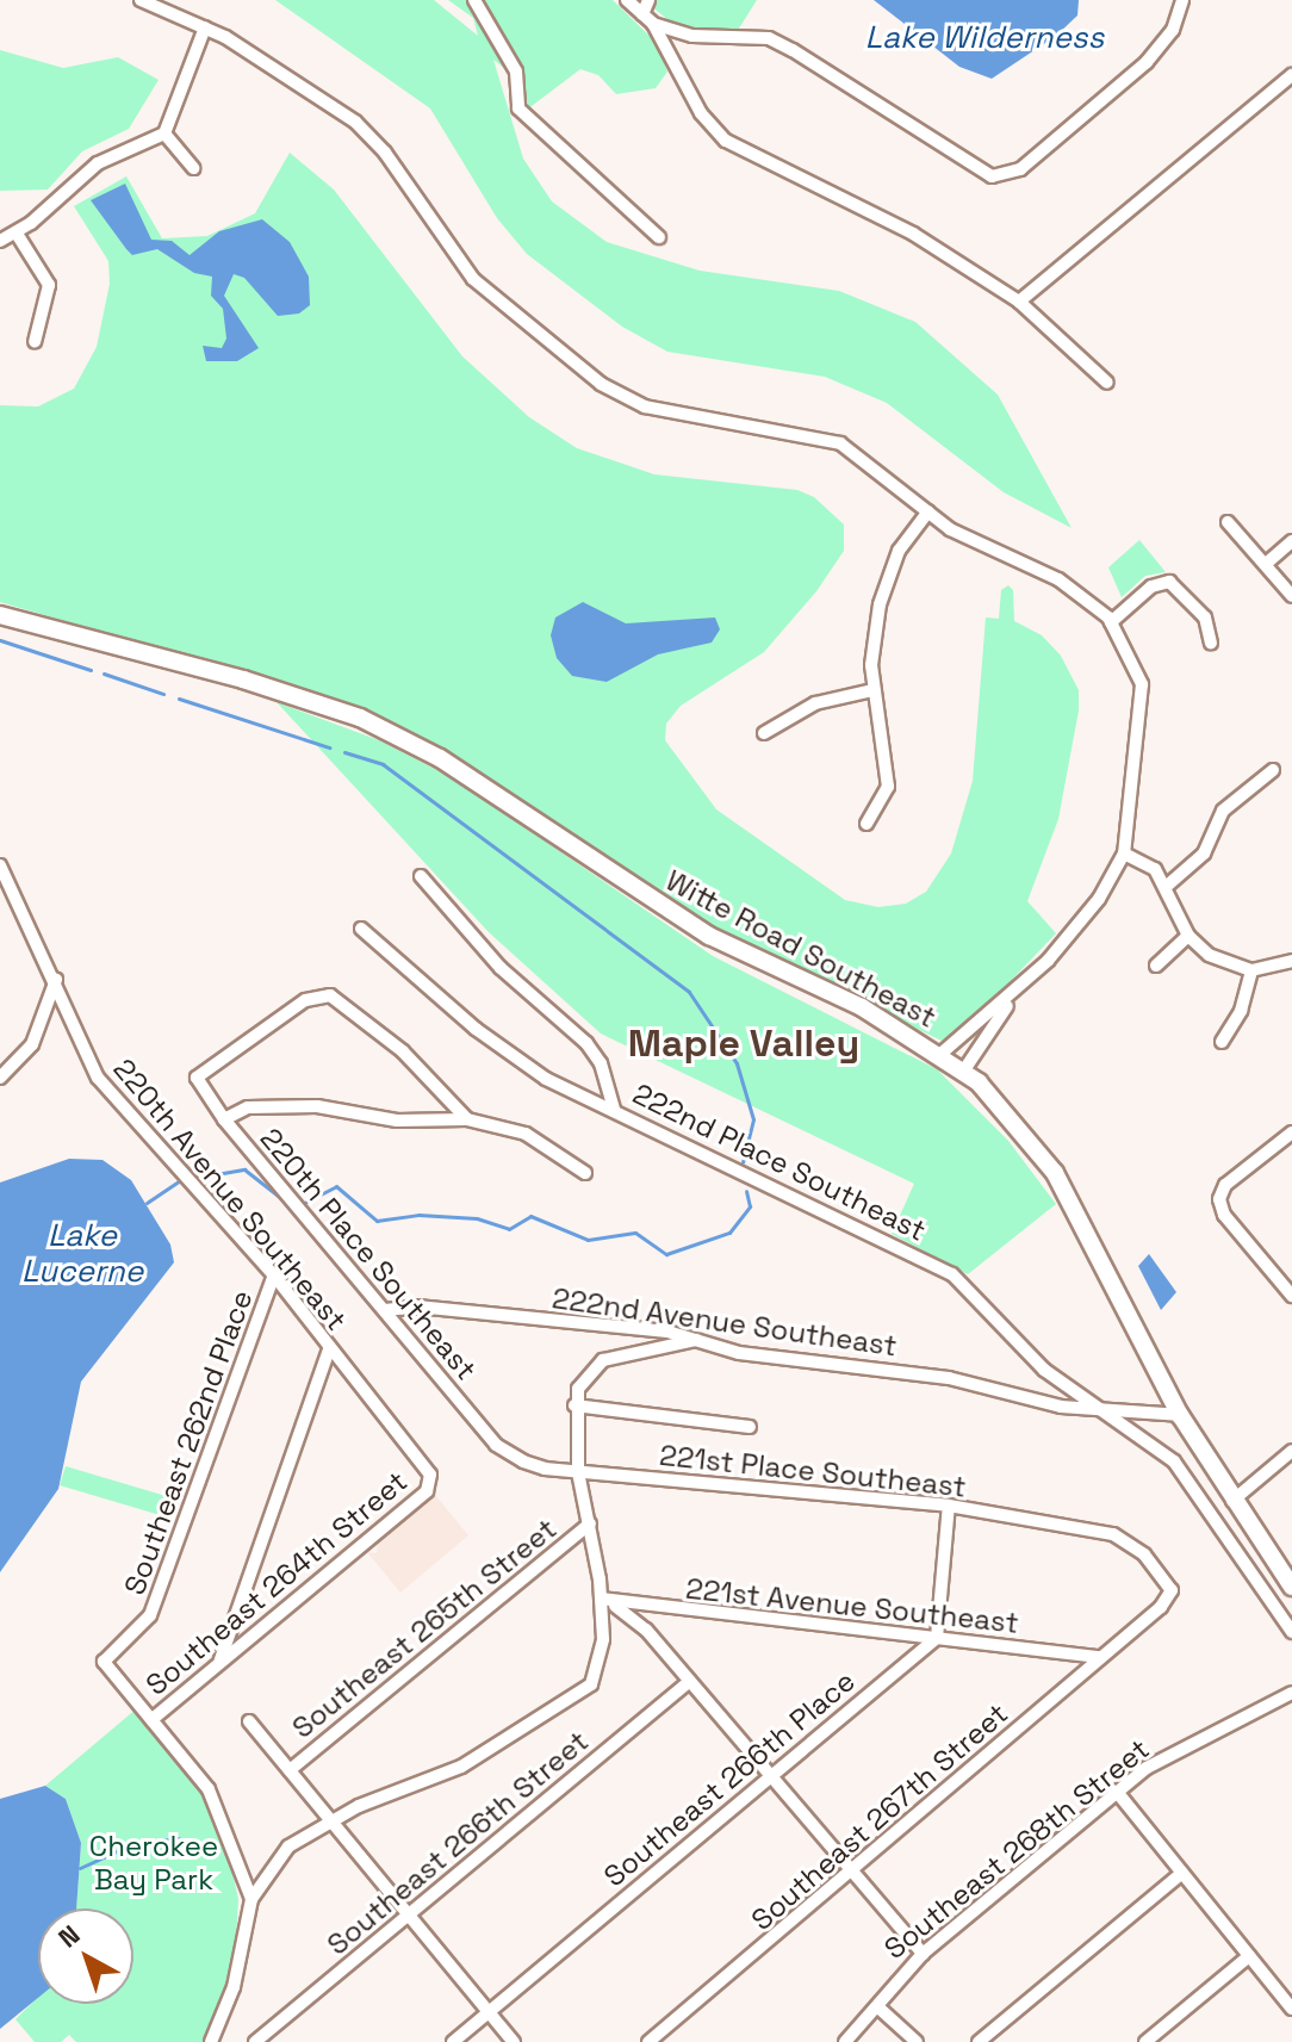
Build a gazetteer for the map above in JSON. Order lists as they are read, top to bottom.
{
  "streets": {
    "street": [
      "Witte Road Southeast",
      "222nd Place Southeast",
      "220th Avenue Southeast",
      "220th Place Southeast",
      "222nd Avenue Southeast",
      "Southeast 262nd Place",
      "221st Place Southeast",
      "Southeast 264th Street",
      "221st Avenue Southeast",
      "Southeast 265th Street",
      "Southeast 266th Place",
      "Southeast 267th Street",
      "Southeast 266th Street",
      "Southeast 268th Street"
    ]
  },
  "crossings": [
    ["222nd Place Southeast", "222nd Avenue Southeast"],
    ["220th Avenue Southeast", "Southeast 262nd Place"],
    ["220th Avenue Southeast", "Southeast 264th Street"],
    ["220th Place Southeast", "222nd Avenue Southeast"],
    ["220th Place Southeast", "221st Place Southeast"],
    ["Southeast 262nd Place", "Southeast 264th Street"],
    ["221st Place Southeast", "Southeast 267th Street"],
    ["221st Avenue Southeast", "Southeast 266th Place"],
    ["221st Avenue Southeast", "Southeast 267th Street"]
  ],
  "districts": ["Maple Valley"],
  "water": ["Lake Wilderness", "Lake Lucerne"],
  "parks": ["Cherokee Bay Park"],
  "north": "top left"
}
